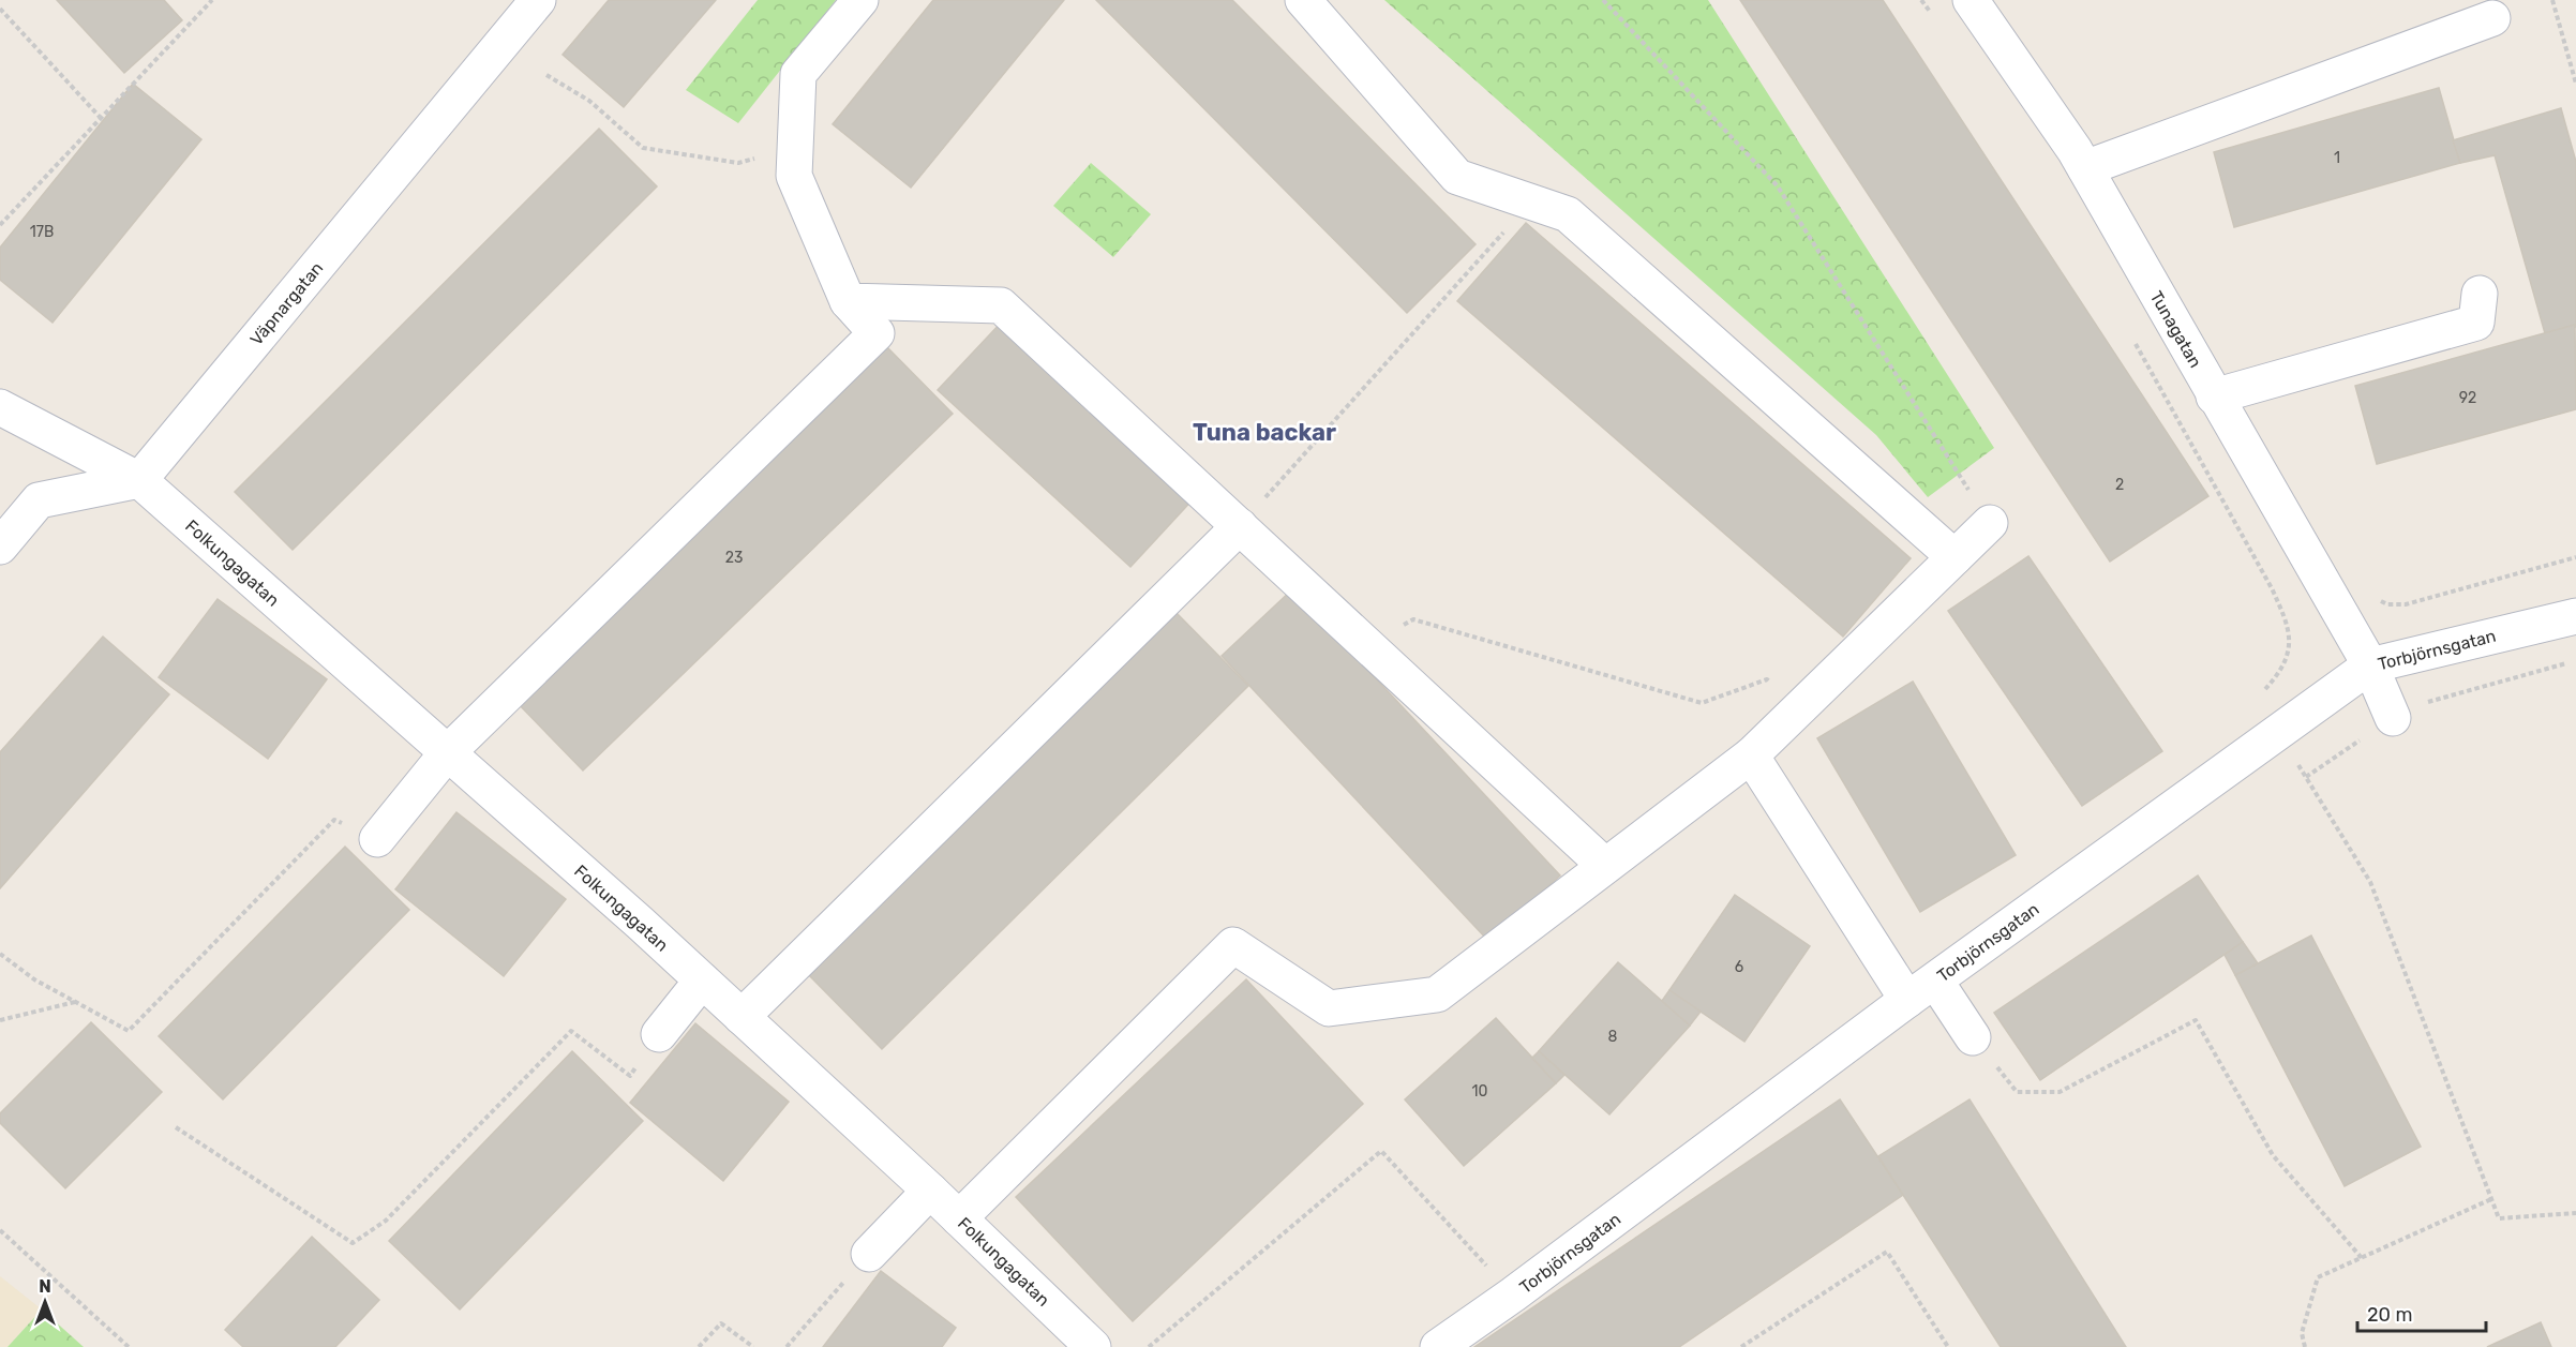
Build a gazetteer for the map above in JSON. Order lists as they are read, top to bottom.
{
  "streets": {
    "street": [
      "Väpnargatan",
      "Tunagatan",
      "Folkungagatan",
      "Torbjörnsgatan"
    ]
  },
  "crossings": [
    ["Väpnargatan", "Folkungagatan"],
    ["Tunagatan", "Torbjörnsgatan"]
  ],
  "districts": ["Tuna backar"],
  "house_numbers": [
    "1",
    "17B",
    "92",
    "2",
    "23",
    "6",
    "8",
    "10"
  ],
  "scale_bar": "20 m",
  "north": "top"
}
